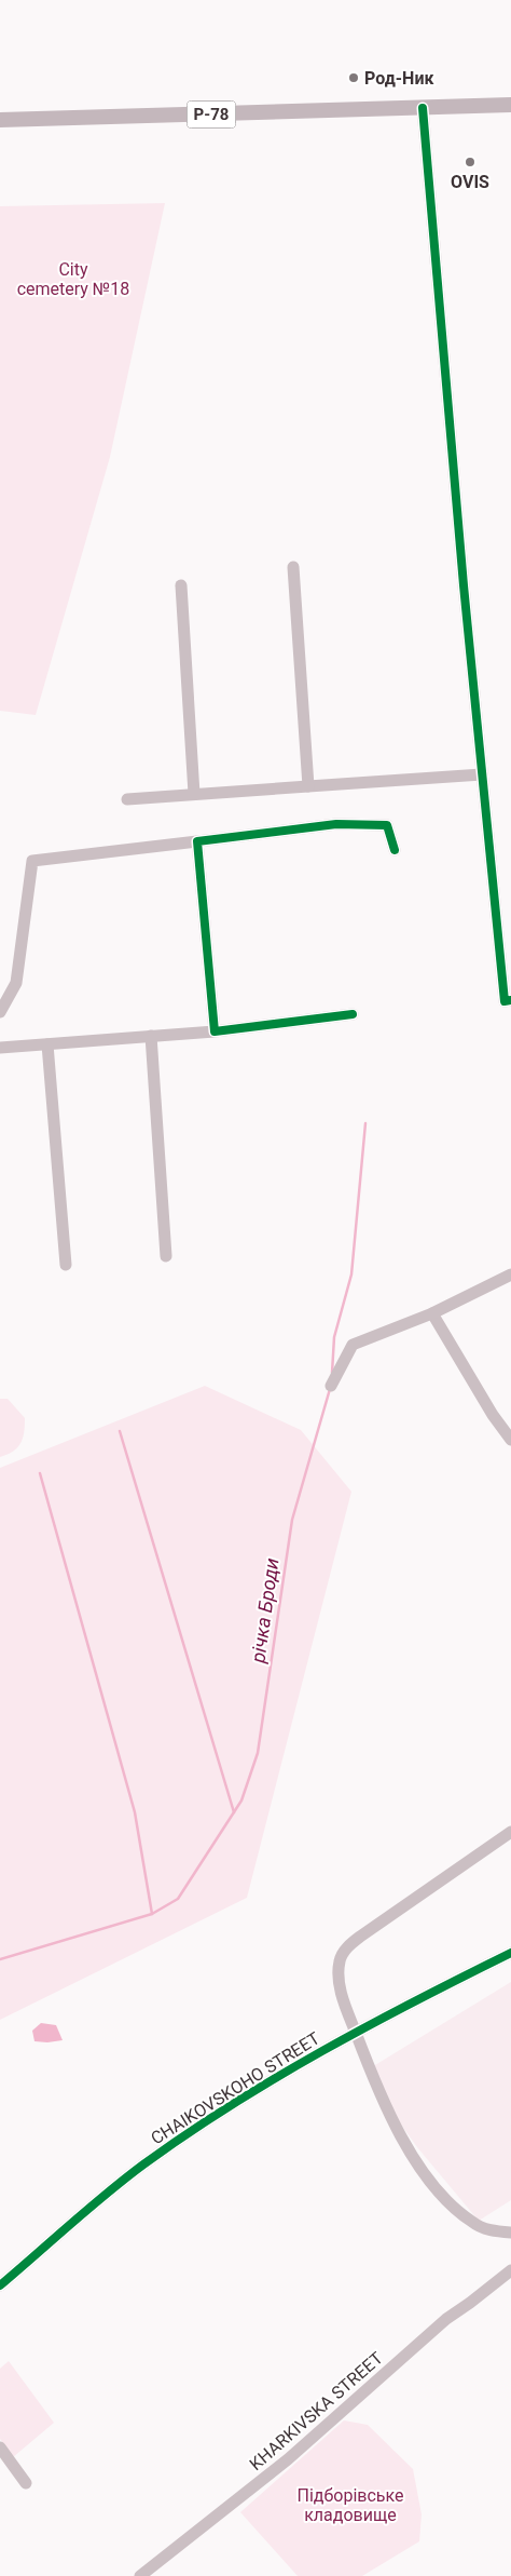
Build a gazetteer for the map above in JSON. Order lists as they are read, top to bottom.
{
  "streets": {
    "main road": ["Р-78"],
    "street": ["CHAIKOVSKOHO STREET", "KHARKIVSKA STREET"]
  },
  "water": ["річка Броди"],
  "parks": ["City cemetery №18", "Підборівське кладовище"],
  "places": ["Род-Ник", "OVIS"]
}
